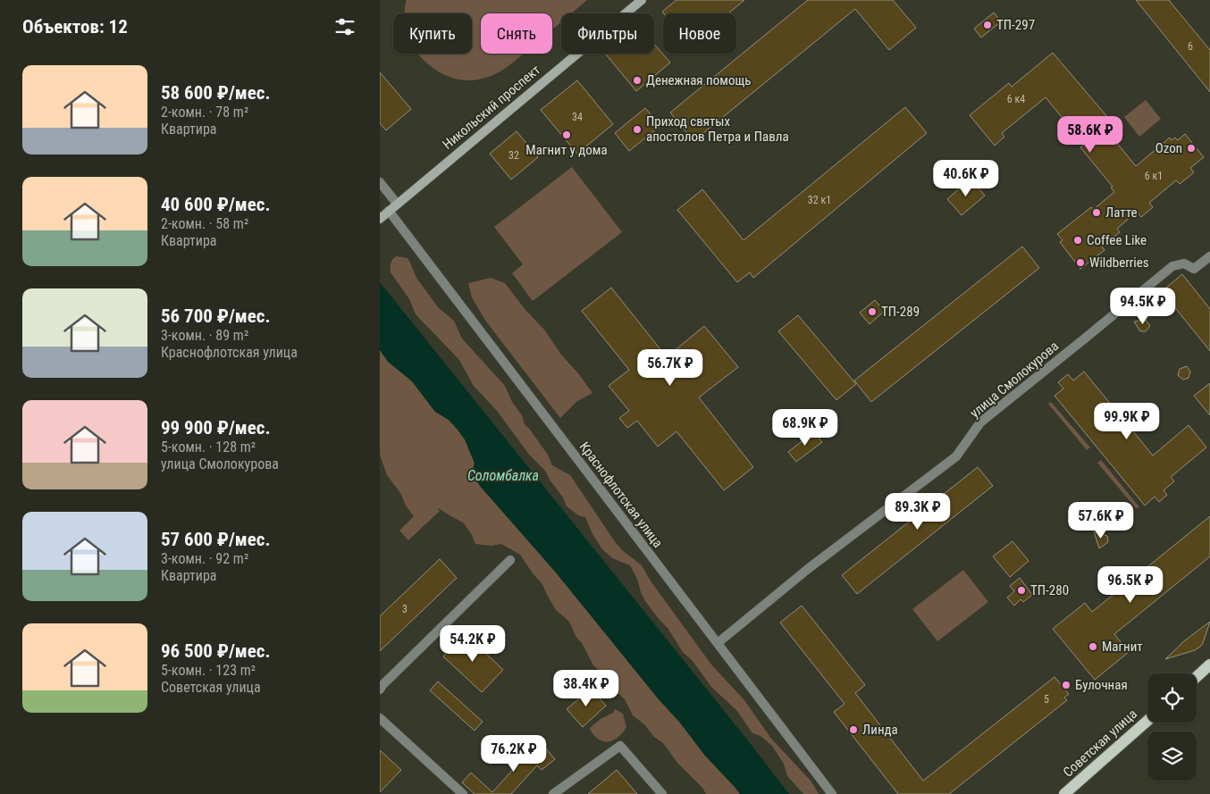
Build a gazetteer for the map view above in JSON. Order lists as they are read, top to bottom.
{
  "streets": {
    "main road": ["Никольский проспект", "Советская улица"],
    "street": ["улица Смолокурова", "Краснофлотская улица"]
  },
  "crossings": [
    ["Никольский проспект", "Краснофлотская улица"],
    ["улица Смолокурова", "Краснофлотская улица"]
  ],
  "water": ["Соломбалка"],
  "places": [
    "ТП-297",
    "Денежная помощь",
    "Приход святых апостолов Петра и Павла",
    "Магнит у дома",
    "Ozon",
    "Латте",
    "Coffee Like",
    "Wildberries",
    "ТП-289",
    "ТП-280",
    "Магнит",
    "Булочная",
    "Линда"
  ],
  "house_numbers": [
    "6",
    "6 к4",
    "34",
    "32",
    "6 к1",
    "32 к1",
    "3",
    "5"
  ],
  "page": {
    "heading": "Объектов: 12",
    "chip": [
      "Купить",
      "Снять",
      "Фильтры",
      "Новое"
    ],
    "list": [
      {
        "name": "58 600 ₽/мес.",
        "note": "2-комн. · 78 m² · Квартира"
      },
      {
        "name": "40 600 ₽/мес.",
        "note": "2-комн. · 58 m² · Квартира"
      },
      {
        "name": "56 700 ₽/мес.",
        "note": "3-комн. · 89 m² · Краснофлотская улица"
      },
      {
        "name": "99 900 ₽/мес.",
        "note": "5-комн. · 128 m² · улица Смолокурова"
      },
      {
        "name": "57 600 ₽/мес.",
        "note": "3-комн. · 92 m² · Квартира"
      },
      {
        "name": "96 500 ₽/мес.",
        "note": "5-комн. · 123 m² · Советская улица"
      }
    ],
    "price": [
      "58.6K ₽",
      "40.6K ₽",
      "94.5K ₽",
      "56.7K ₽",
      "99.9K ₽",
      "68.9K ₽",
      "89.3K ₽",
      "57.6K ₽",
      "96.5K ₽",
      "54.2K ₽",
      "38.4K ₽",
      "76.2K ₽"
    ]
  }
}
